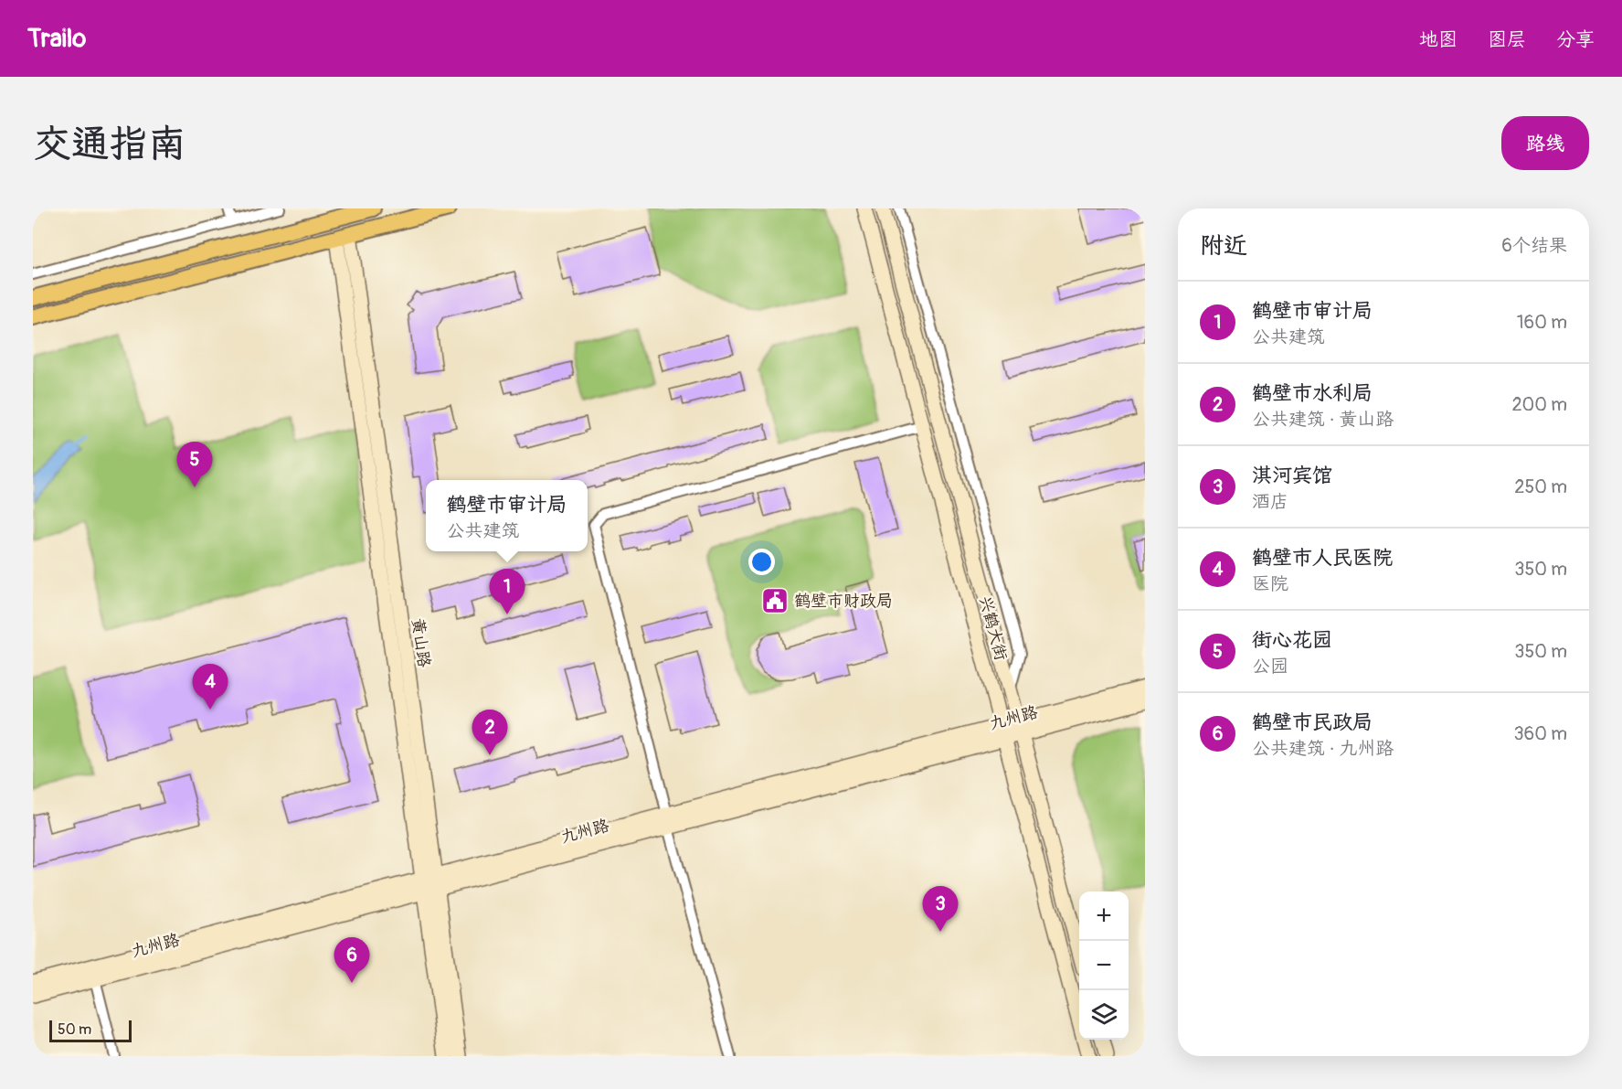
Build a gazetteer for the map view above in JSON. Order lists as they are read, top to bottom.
{
  "streets": {
    "street": ["兴鹤大街", "黄山路", "九州路"]
  },
  "crossings": [
    ["兴鹤大街", "九州路"],
    ["黄山路", "九州路"]
  ],
  "places": {
    "public building": ["鹤壁市财政局"]
  },
  "scale_bar": "50 m",
  "page": {
    "header": "Trailo",
    "nav": ["地图", "图层", "分享"],
    "buttons": "路线",
    "title": "交通指南",
    "heading": ["附近", "6个结果"],
    "list": [
      {
        "mark": "1",
        "name": "鹤壁市审计局",
        "note": "公共建筑",
        "value": "160 m"
      },
      {
        "mark": "2",
        "name": "鹤壁市水利局",
        "note": "公共建筑 · 黄山路",
        "value": "200 m"
      },
      {
        "mark": "3",
        "name": "淇河宾馆",
        "note": "酒店",
        "value": "250 m"
      },
      {
        "mark": "4",
        "name": "鹤壁市人民医院",
        "note": "医院",
        "value": "350 m"
      },
      {
        "mark": "5",
        "name": "街心花园",
        "note": "公园",
        "value": "350 m"
      },
      {
        "mark": "6",
        "name": "鹤壁市民政局",
        "note": "公共建筑 · 九州路",
        "value": "360 m"
      }
    ],
    "pins": [
      "5",
      "1",
      "4",
      "2",
      "3",
      "6"
    ],
    "popup": ["鹤壁市审计局", "公共建筑"],
    "map_buttons": ["+", "−"],
    "scale": "50 m"
  }
}
